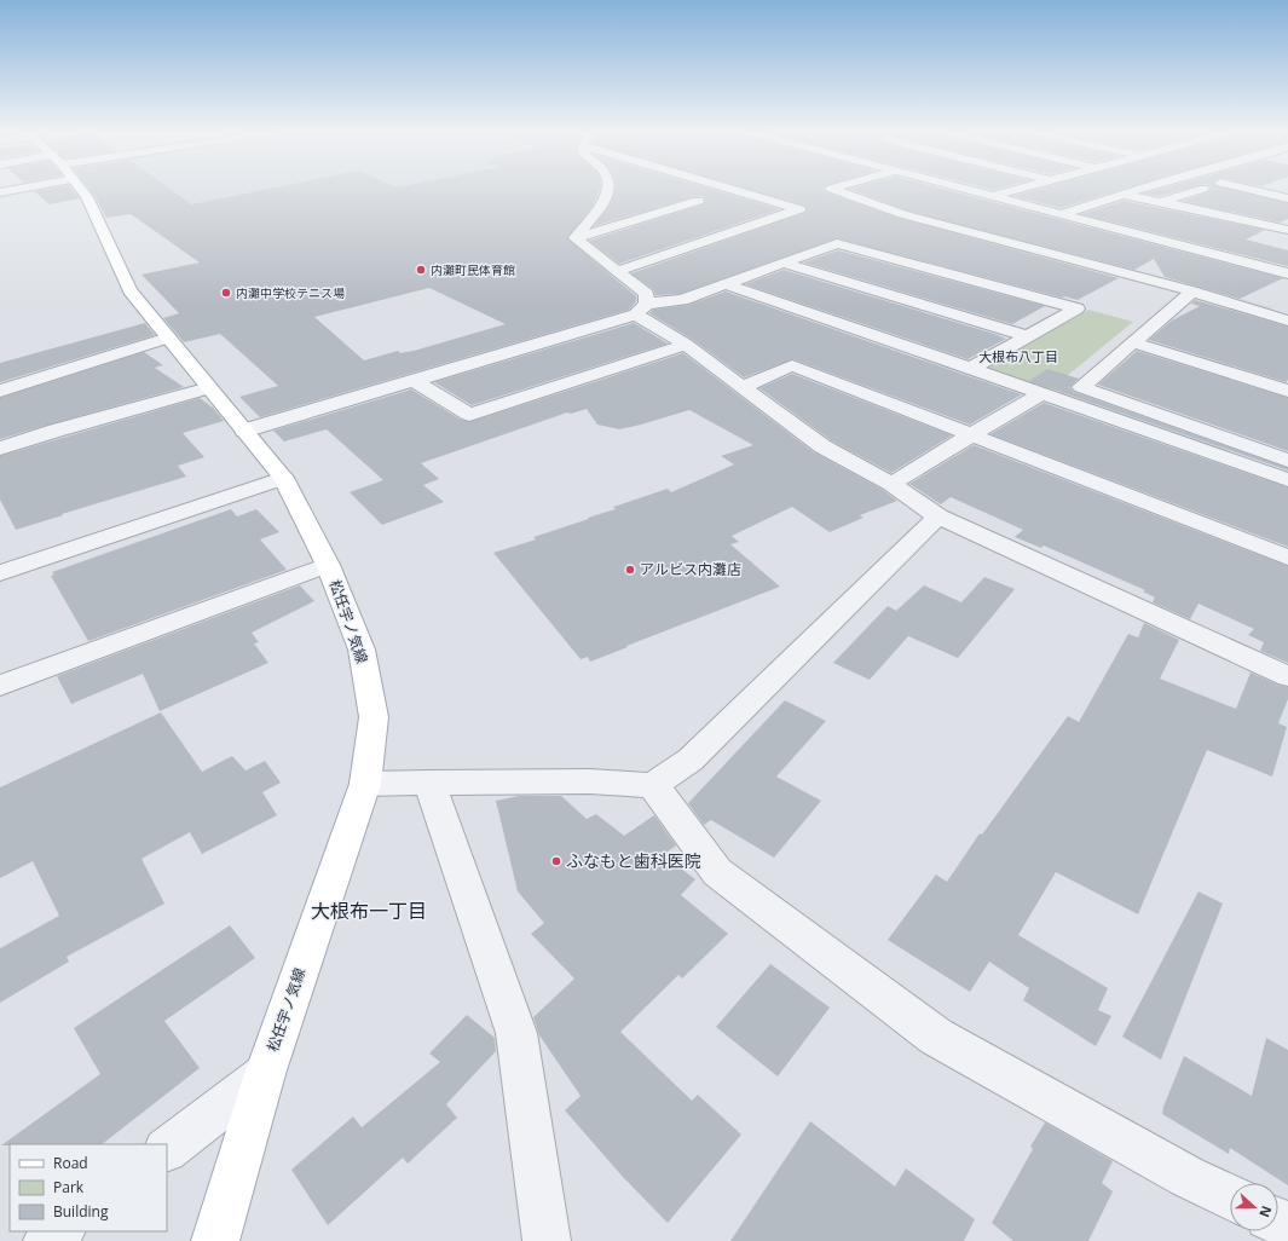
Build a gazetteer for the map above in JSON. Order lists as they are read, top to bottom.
{
  "streets": {
    "main road": ["松任宇ノ気線"]
  },
  "districts": ["大根布八丁目", "大根布一丁目"],
  "places": [
    "内灘町民体育館",
    "内灘中学校テニス場",
    "アルビス内灘店",
    "ふなもと歯科医院"
  ],
  "legend": ["Road", "Park", "Building"],
  "north": "right"
}
